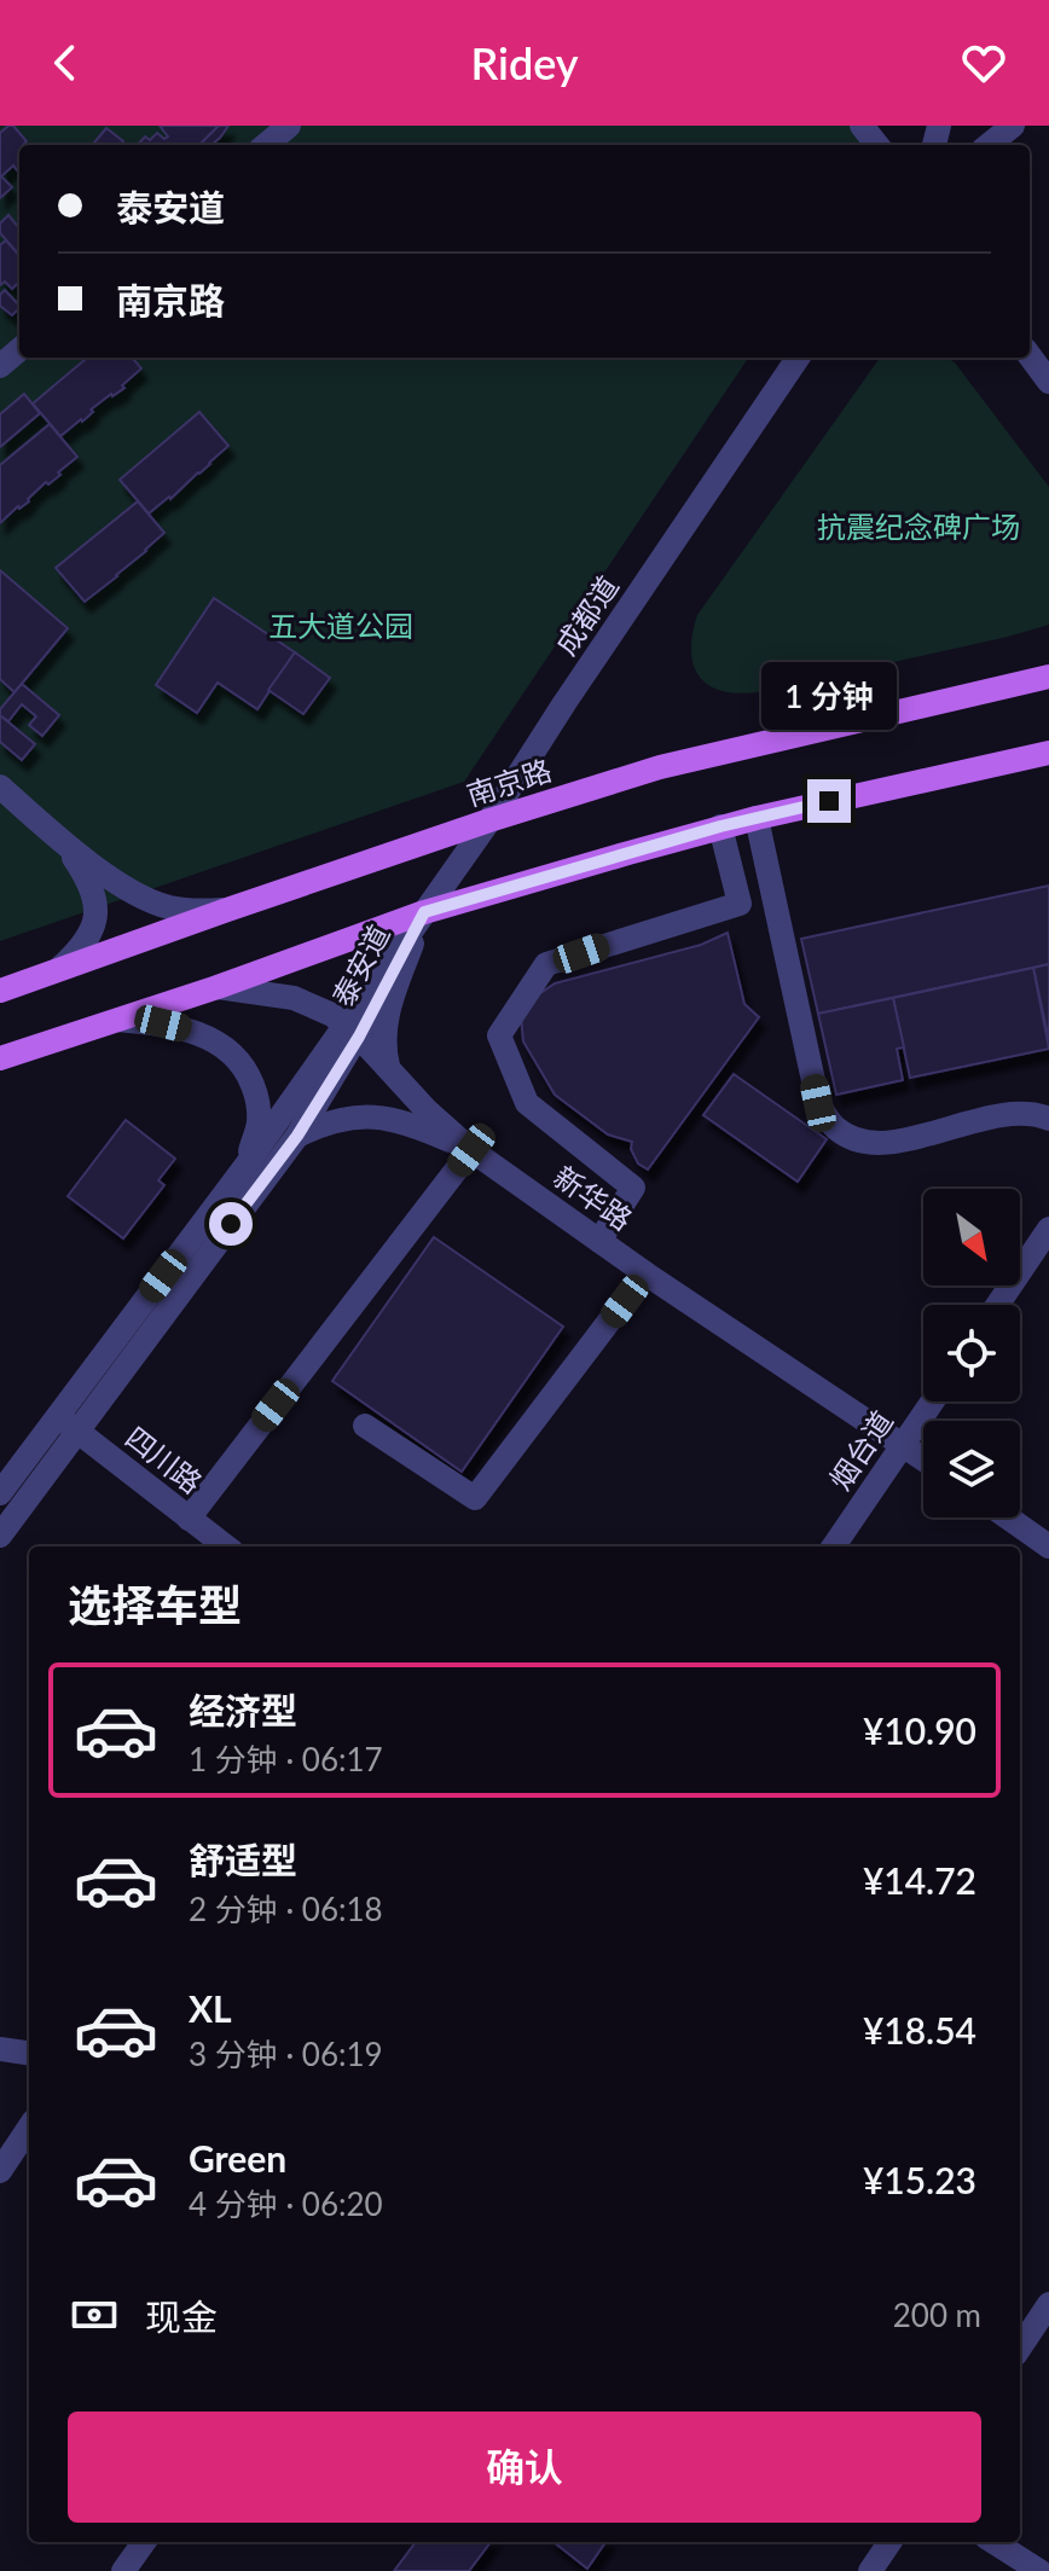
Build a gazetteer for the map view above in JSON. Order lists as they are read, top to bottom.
{
  "streets": {
    "main road": ["南京路"],
    "street": [
      "成都道",
      "泰安道",
      "新华路",
      "烟台道",
      "四川路"
    ]
  },
  "crossings": [
    ["成都道", "南京路"],
    ["成都道", "泰安道"],
    ["泰安道", "新华路"],
    ["泰安道", "四川路"],
    ["新华路", "烟台道"]
  ],
  "parks": ["抗震纪念碑广场", "五大道公园"],
  "north": "bottom right",
  "page": {
    "header": "Ridey",
    "banner": ["泰安道", "南京路"],
    "bubble": "1 分钟",
    "heading": "选择车型",
    "list": [
      {
        "name": "经济型",
        "note": "1 分钟 · 06:17",
        "value": "¥10.90"
      },
      {
        "name": "舒适型",
        "note": "2 分钟 · 06:18",
        "value": "¥14.72"
      },
      {
        "name": "XL",
        "note": "3 分钟 · 06:19",
        "value": "¥18.54"
      },
      {
        "name": "Green",
        "note": "4 分钟 · 06:20",
        "value": "¥15.23"
      }
    ],
    "pay": ["现金", "200 m"],
    "buttons": "确认"
  }
}
